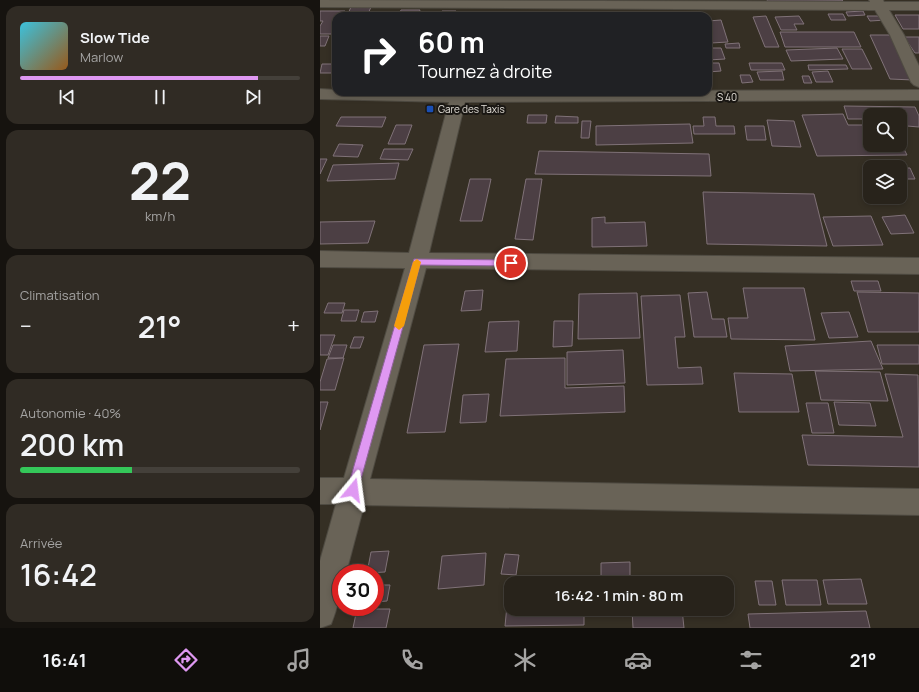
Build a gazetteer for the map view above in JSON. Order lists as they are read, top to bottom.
{
  "streets": {
    "street": ["S 40"]
  },
  "places": {
    "transit": ["Gare des Taxis"]
  },
  "page": {
    "turn": ["60 m", "Tournez à droite"],
    "song": ["Slow Tide", "Marlow"],
    "tile": [
      ["22", "km/h"],
      "Climatisation",
      ["Autonomie · 40%", "200 km"],
      ["Arrivée", "16:42"]
    ],
    "heat": ["−", "21°", "+"],
    "limit": "30",
    "trip": "16:42 · 1 min · 80 m",
    "tabs": ["16:41", "21°"]
  }
}
